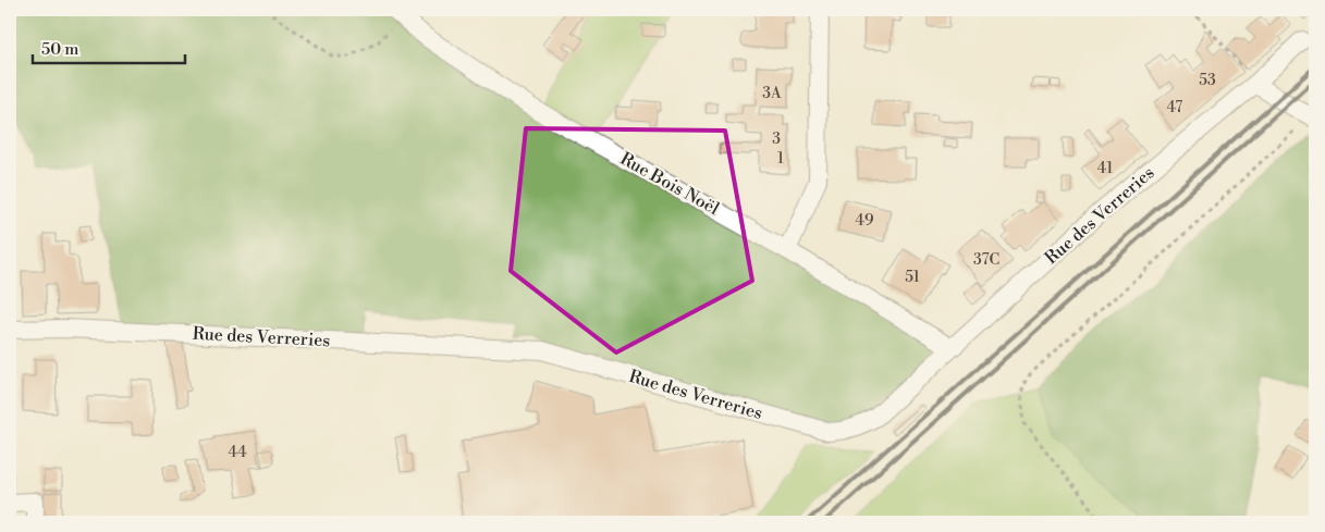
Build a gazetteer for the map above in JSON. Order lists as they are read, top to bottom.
{
  "streets": {
    "street": ["Rue Bois Noël", "Rue des Verreries"]
  },
  "crossings": [
    ["Rue Bois Noël", "Rue des Verreries"]
  ],
  "house_numbers": [
    "53",
    "3A",
    "47",
    "3",
    "1",
    "41",
    "49",
    "37C",
    "51",
    "44"
  ],
  "scale_bar": "50 m"
}
